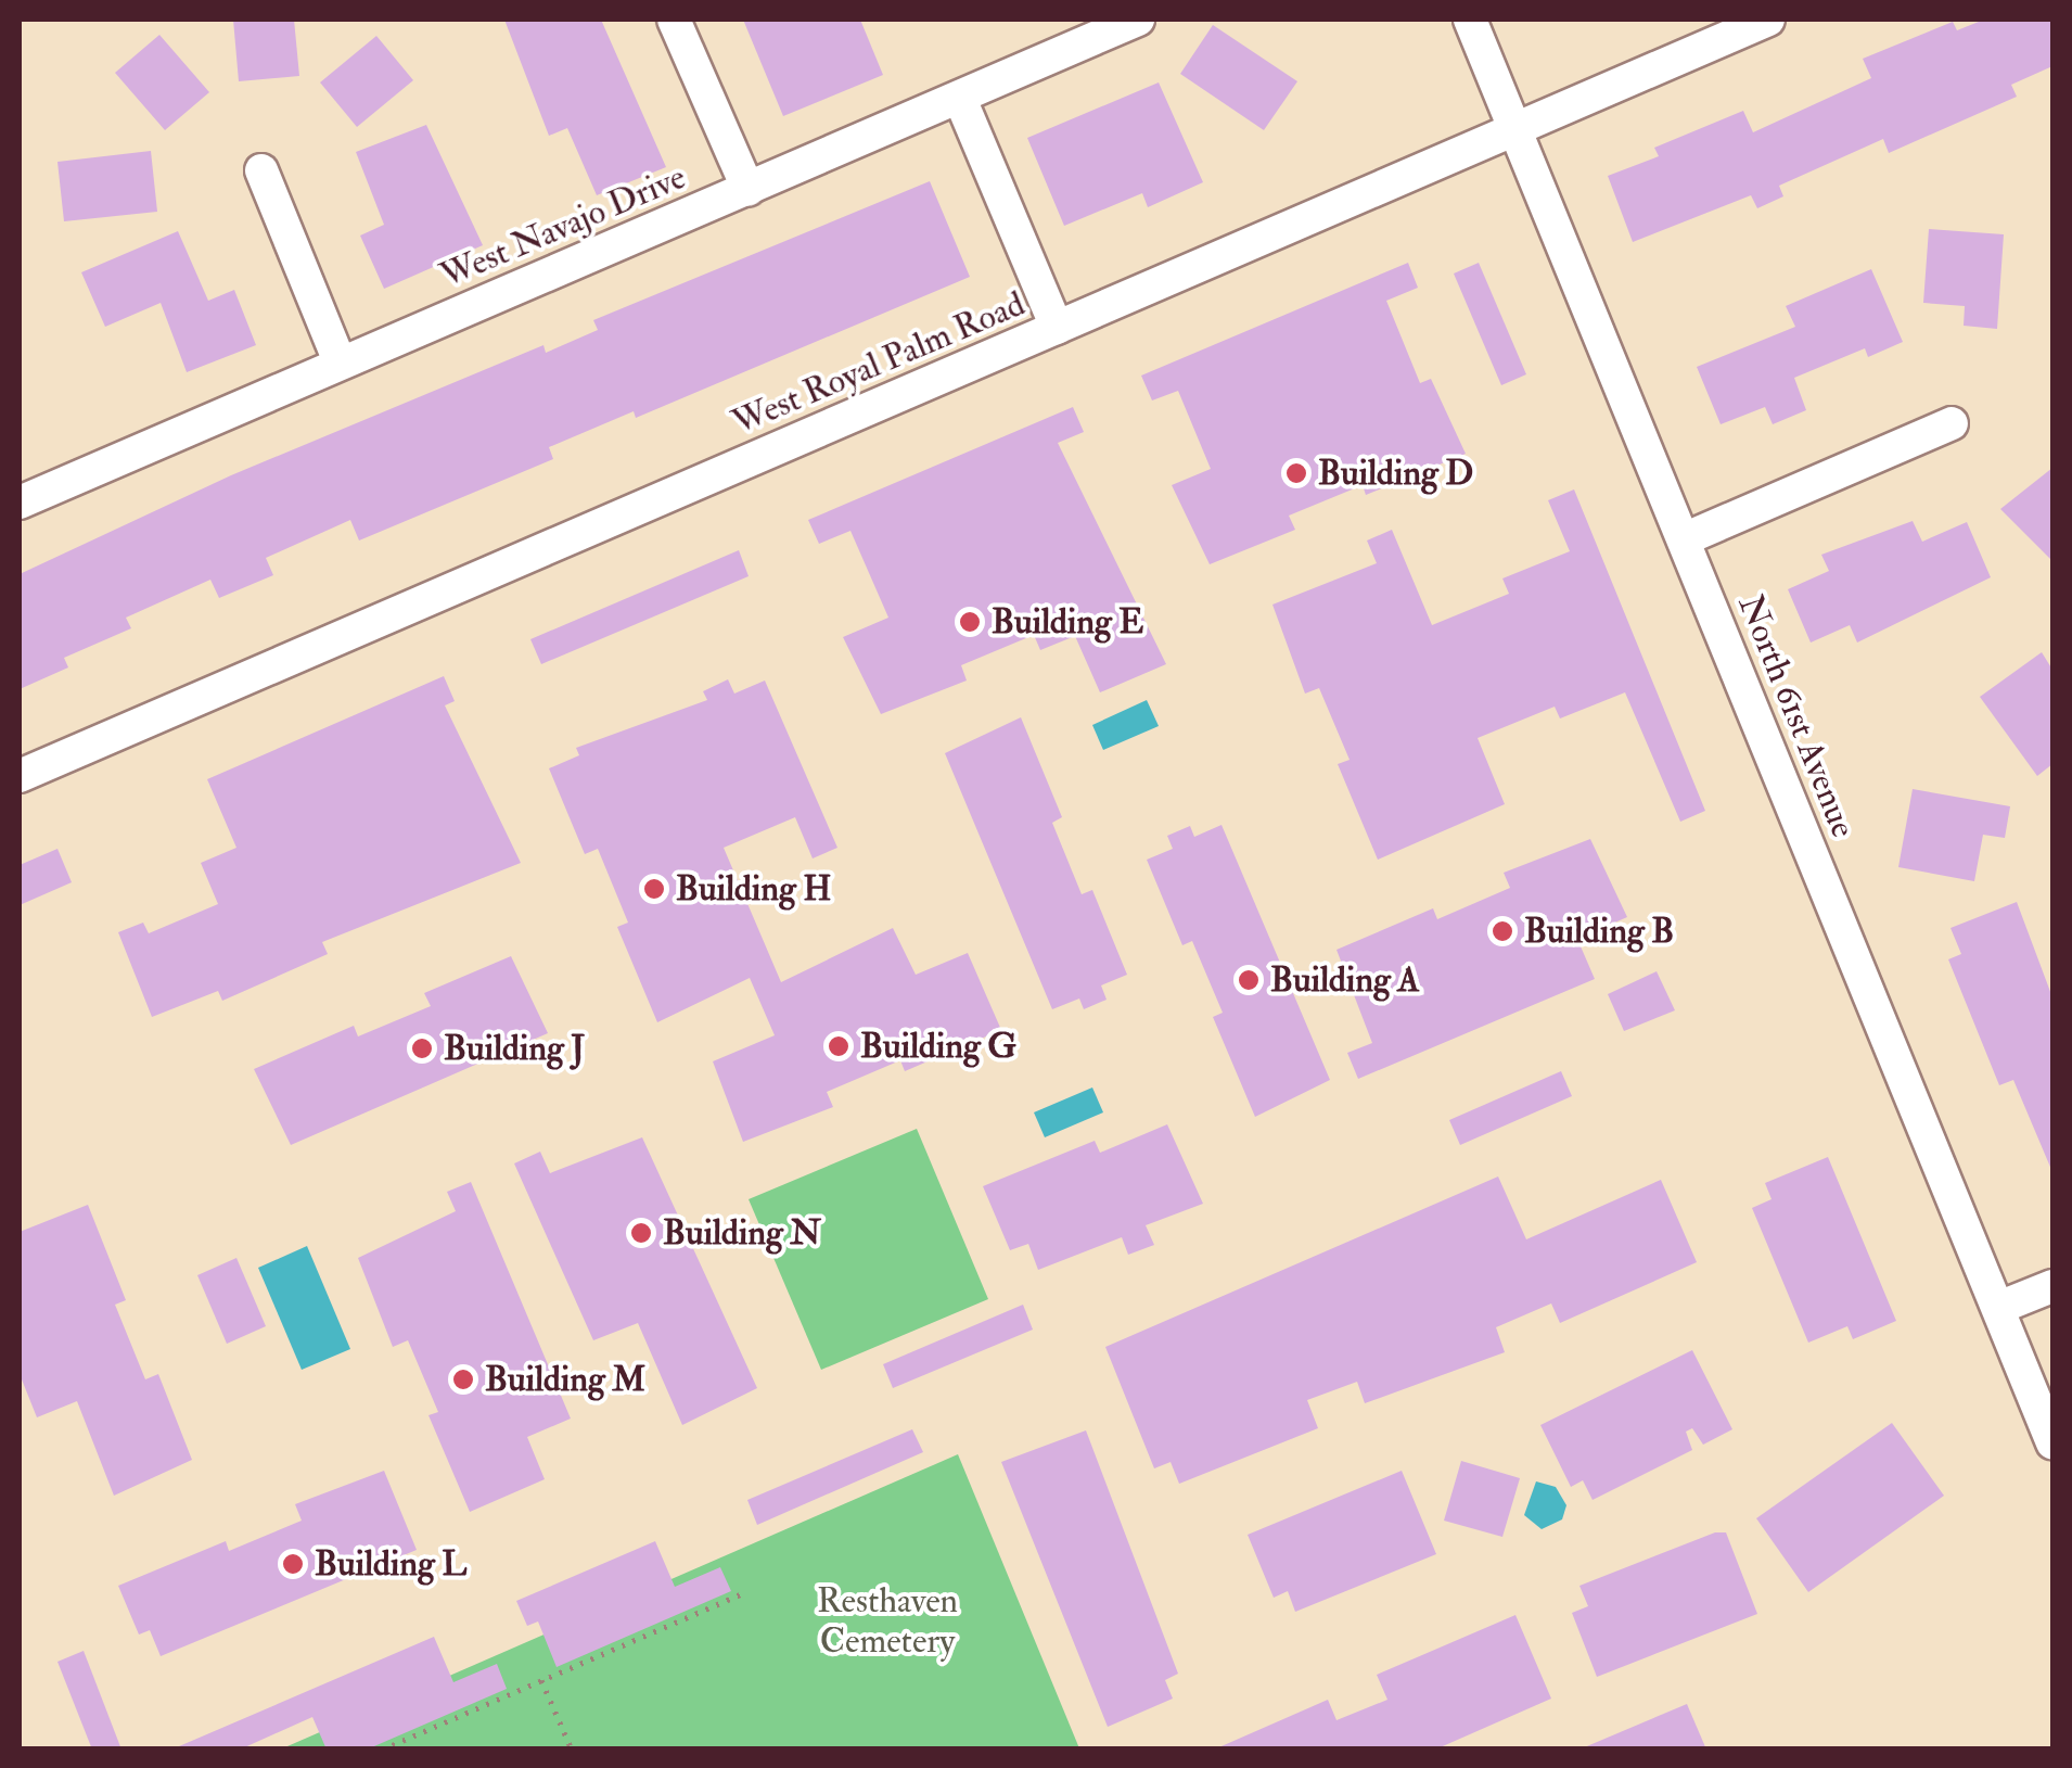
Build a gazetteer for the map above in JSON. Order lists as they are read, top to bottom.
{
  "streets": {
    "street": ["West Navajo Drive", "West Royal Palm Road", "North 61st Avenue"]
  },
  "crossings": [
    ["West Royal Palm Road", "North 61st Avenue"]
  ],
  "parks": ["Resthaven Cemetery"],
  "places": [
    "Building D",
    "Building E",
    "Building H",
    "Building B",
    "Building A",
    "Building G",
    "Building J",
    "Building N",
    "Building M",
    "Building L"
  ]
}
